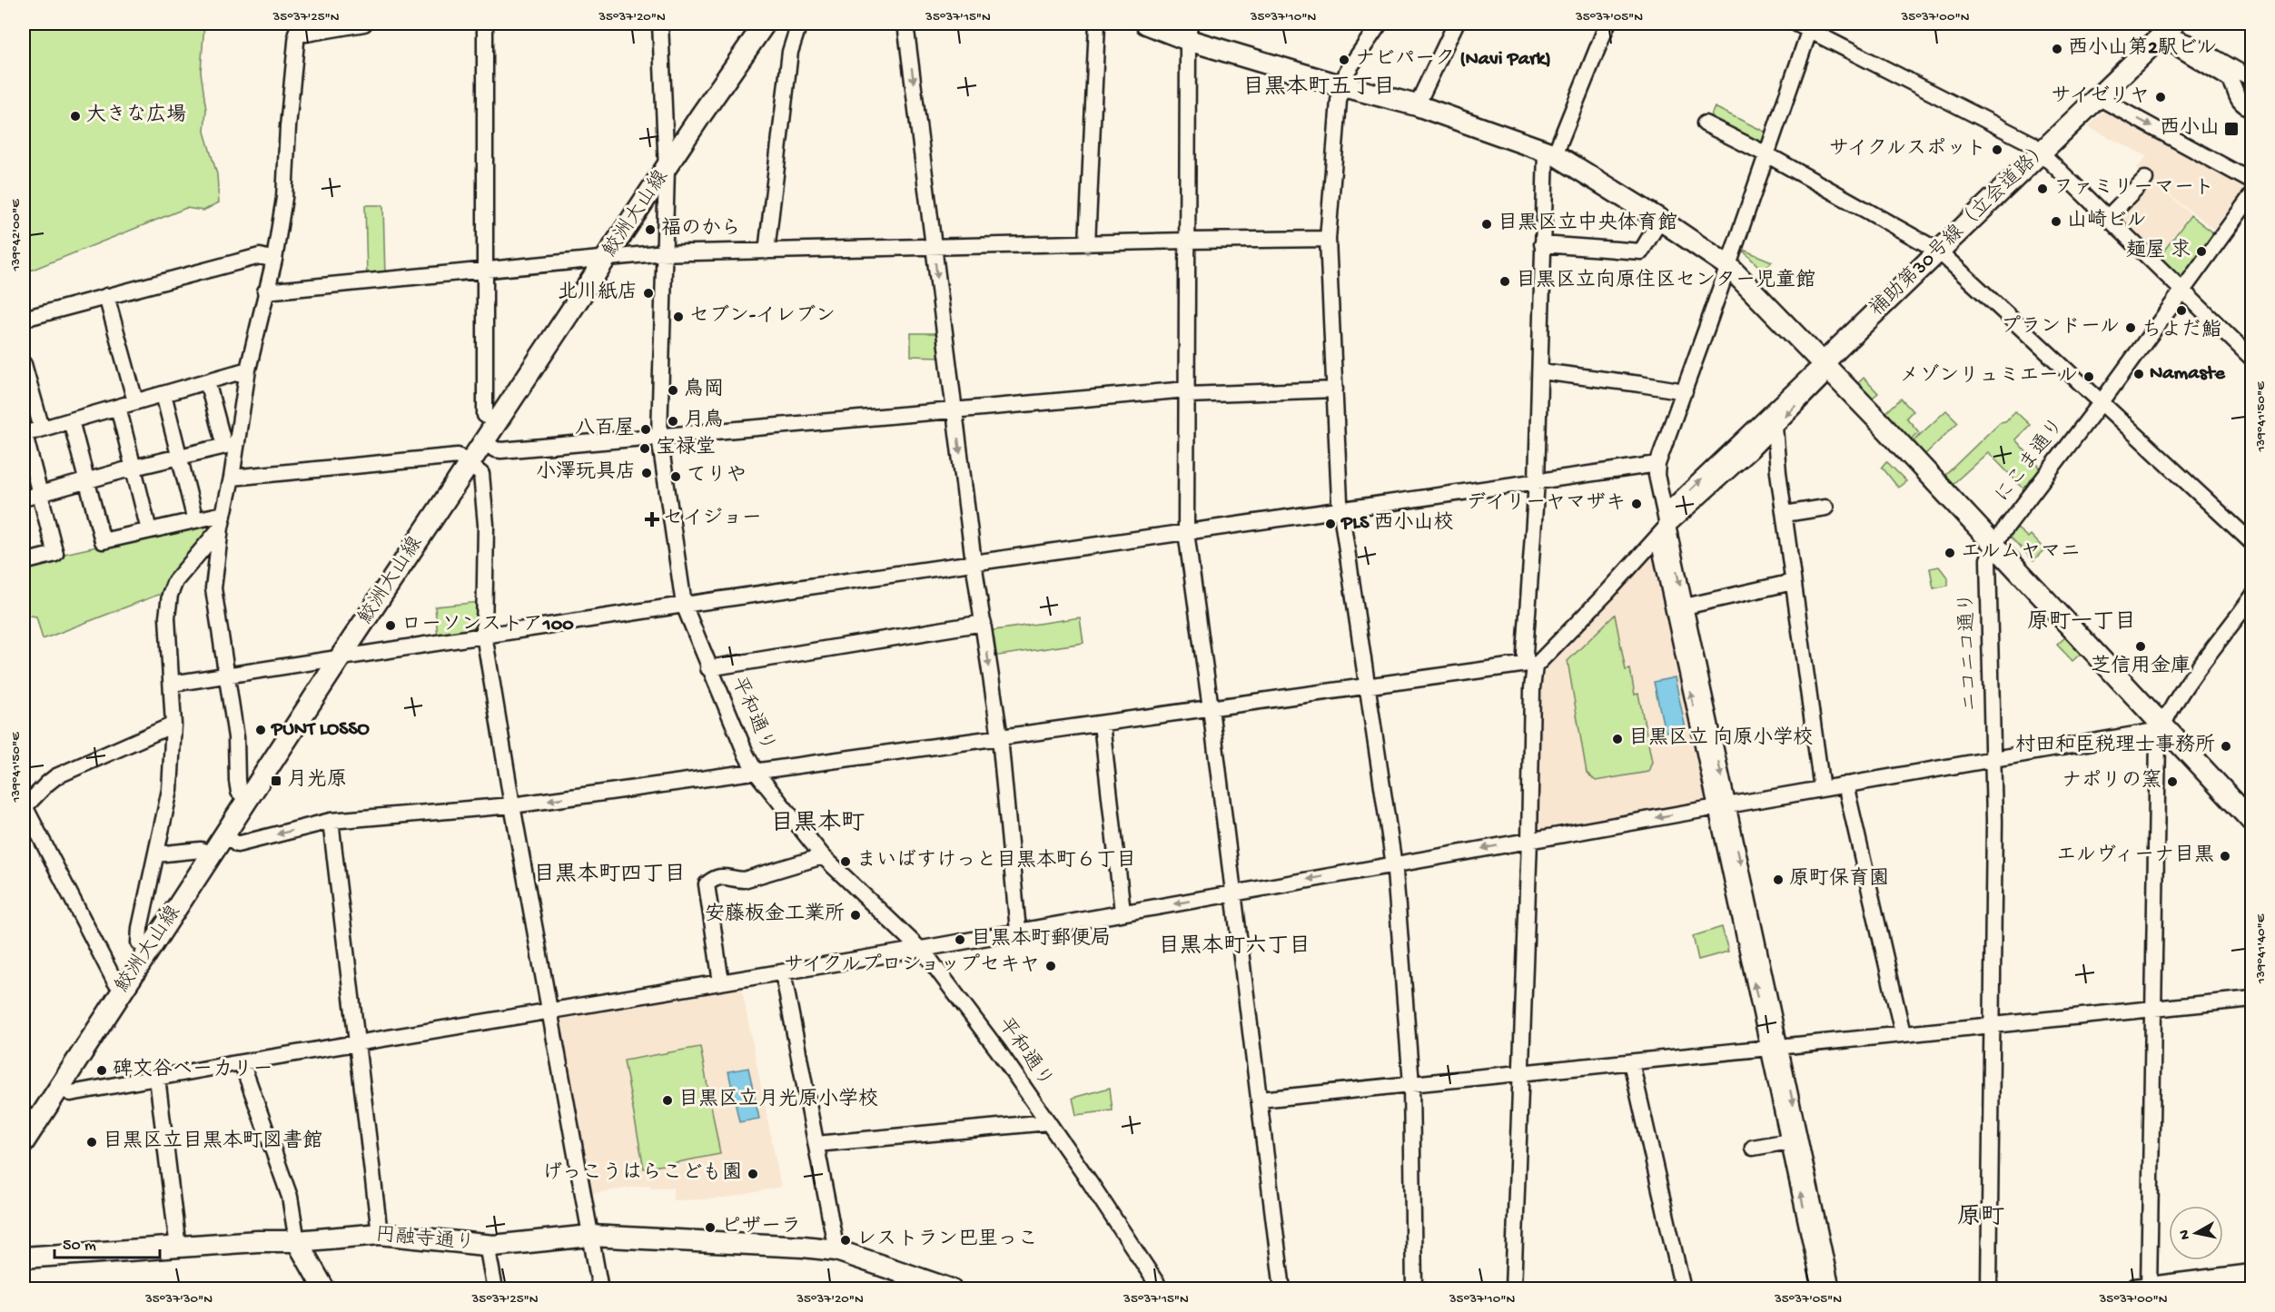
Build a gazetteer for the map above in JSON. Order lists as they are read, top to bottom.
{
  "streets": {
    "main road": ["鮫洲大山線", "補助第30号線（立会道路）", "円融寺通り"],
    "street": ["にこま通り", "ニコニコ通り", "平和通り"]
  },
  "crossings": [
    ["鮫洲大山線", "平和通り"],
    ["にこま通り", "ニコニコ通り"]
  ],
  "districts": [
    "目黒本町五丁目",
    "原町一丁目",
    "目黒本町",
    "目黒本町四丁目",
    "目黒本町六丁目",
    "原町"
  ],
  "places": {
    "other": [
      "西小山第2駅ビル",
      "ナビパーク (Navi Park)",
      "サイゼリヤ",
      "大きな広場",
      "サイクルスポット",
      "ファミリーマート",
      "山崎ビル",
      "目黒区立中央体育館",
      "福のから",
      "麺屋 求",
      "目黒区立向原住区センター児童館",
      "北川紙店",
      "ちよだ鮨",
      "セブン-イレブン",
      "プランドール",
      "Namaste",
      "メゾンリュミエール",
      "鳥岡",
      "月鳥",
      "八百屋",
      "宝禄堂",
      "小澤玩具店",
      "てりや",
      "デイリーヤマザキ",
      "PLS 西小山校",
      "エルムヤマニ",
      "ローソンストア100",
      "芝信用金庫",
      "PUNT LOSSO",
      "目黒区立 向原小学校",
      "村田和臣税理士事務所",
      "ナポリの窯",
      "エルヴィーナ目黒",
      "まいばすけっと目黒本町６丁目",
      "原町保育園",
      "安藤板金工業所",
      "目黒本町郵便局",
      "サイクルプロショップセキヤ",
      "碑文谷ベーカリー",
      "目黒区立月光原小学校",
      "目黒区立目黒本町図書館",
      "げっこうはらこども園",
      "ピザーラ",
      "レストラン巴里っこ"
    ],
    "transit": ["西小山", "月光原"],
    "health": ["セイジョー"]
  },
  "scale_bar": "50 m",
  "north": "left",
  "coordinates": [
    "35°37'25\"N",
    "35°37'20\"N",
    "35°37'15\"N",
    "35°37'10\"N",
    "35°37'05\"N",
    "35°37'00\"N",
    "139°42'00\"E",
    "139°41'50\"E",
    "139°41'40\"E",
    "35°37'30\"N"
  ]
}
